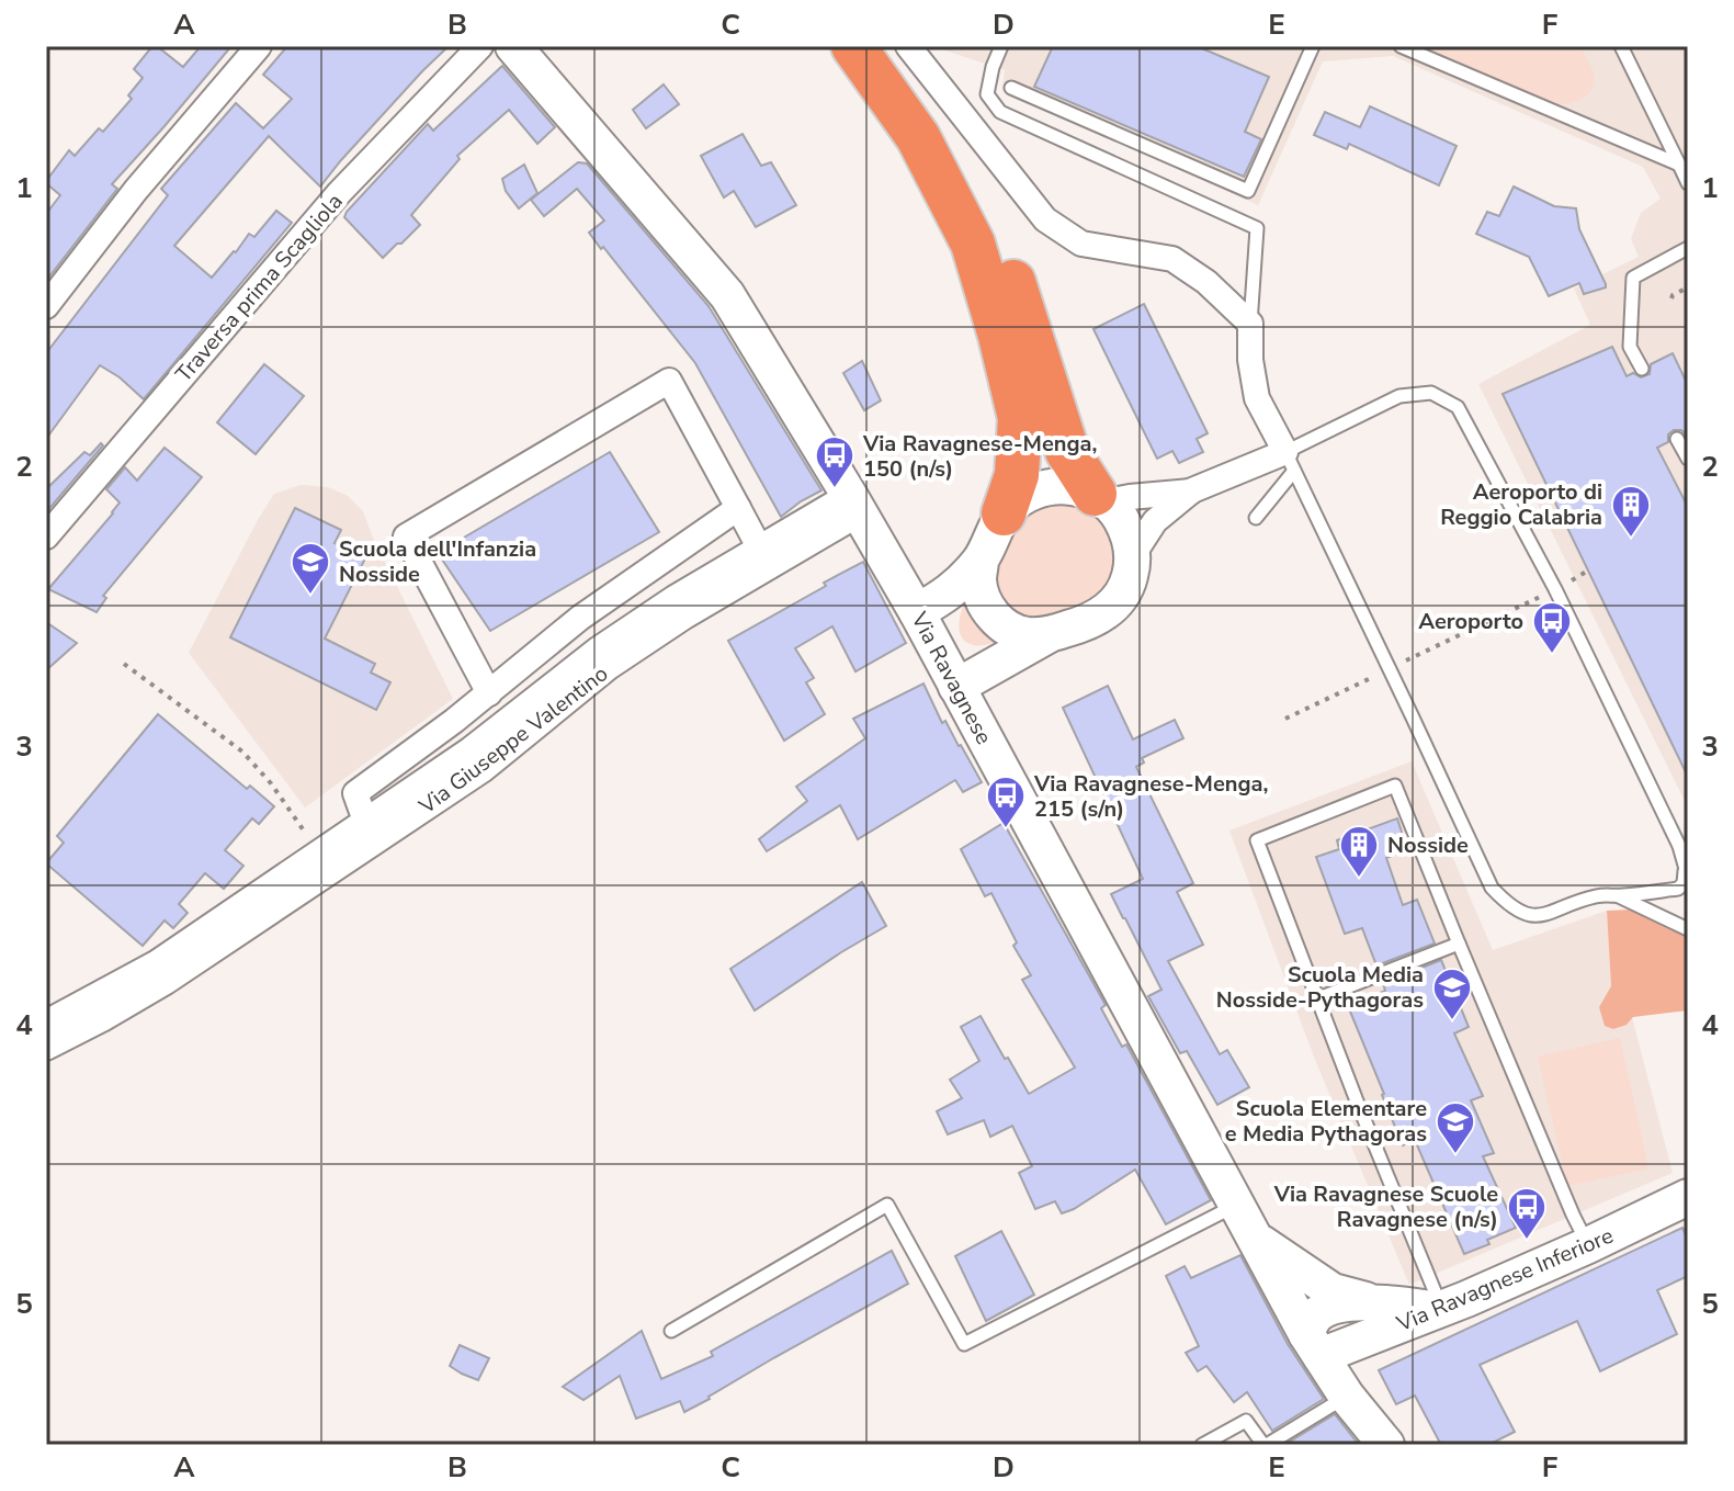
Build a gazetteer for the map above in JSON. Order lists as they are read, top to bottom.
{
  "streets": {
    "main road": ["Via Ravagnese", "Via Ravagnese Inferiore"],
    "street": ["Traversa prima Scagliola", "Via Giuseppe Valentino"]
  },
  "crossings": [
    ["Via Ravagnese", "Via Giuseppe Valentino"],
    ["Via Ravagnese", "Via Ravagnese Inferiore"]
  ],
  "places": {
    "bus stop": [
      "Via Ravagnese-Menga, 150 (n/s)",
      "Aeroporto",
      "Via Ravagnese-Menga, 215 (s/n)",
      "Via Ravagnese Scuole Ravagnese (n/s)"
    ],
    "building": ["Aeroporto di Reggio Calabria", "Nosside"],
    "school or university": ["Scuola dell'Infanzia Nosside", "Scuola Media Nosside-Pythagoras", "Scuola Elementare e Media Pythagoras"]
  },
  "grid": {
    "columns": [
      "A",
      "B",
      "C",
      "D",
      "E",
      "F"
    ],
    "rows": [
      "1",
      "2",
      "3",
      "4",
      "5"
    ]
  }
}
